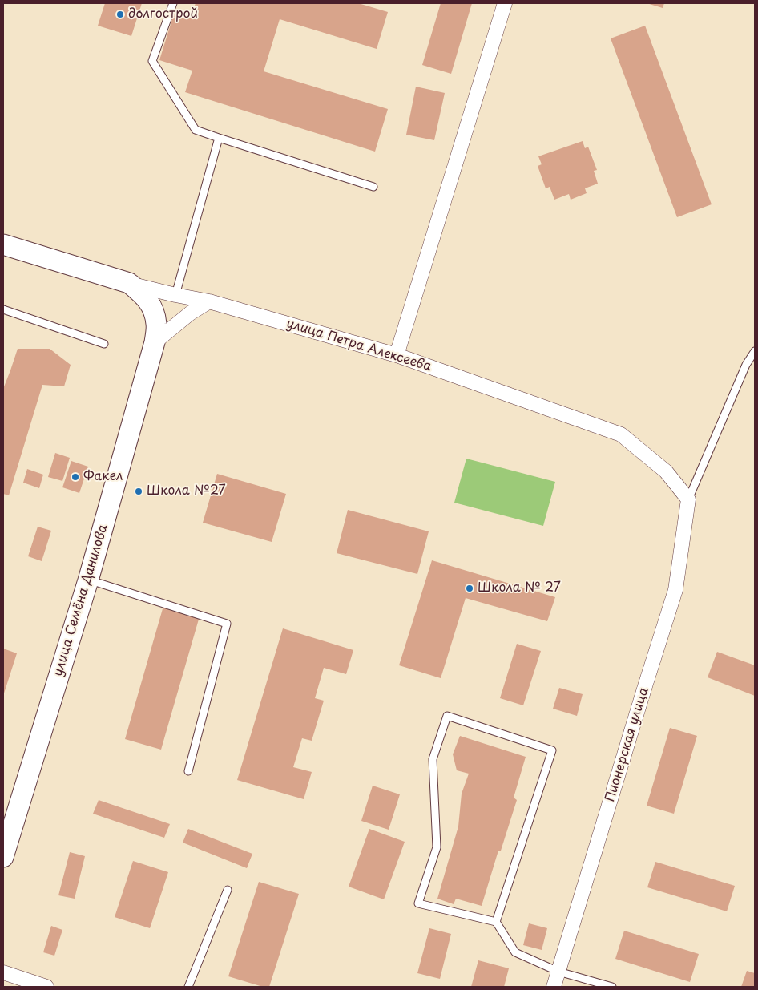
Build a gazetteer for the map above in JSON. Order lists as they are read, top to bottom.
{
  "streets": {
    "street": ["улица Петра Алексеева", "улица Семёна Данилова", "Пионерская улица"]
  },
  "crossings": [
    ["улица Петра Алексеева", "улица Семёна Данилова"],
    ["улица Петра Алексеева", "Пионерская улица"]
  ],
  "places": [
    "долгострой",
    "Факел",
    "Школа №27",
    "Школа № 27"
  ]
}
